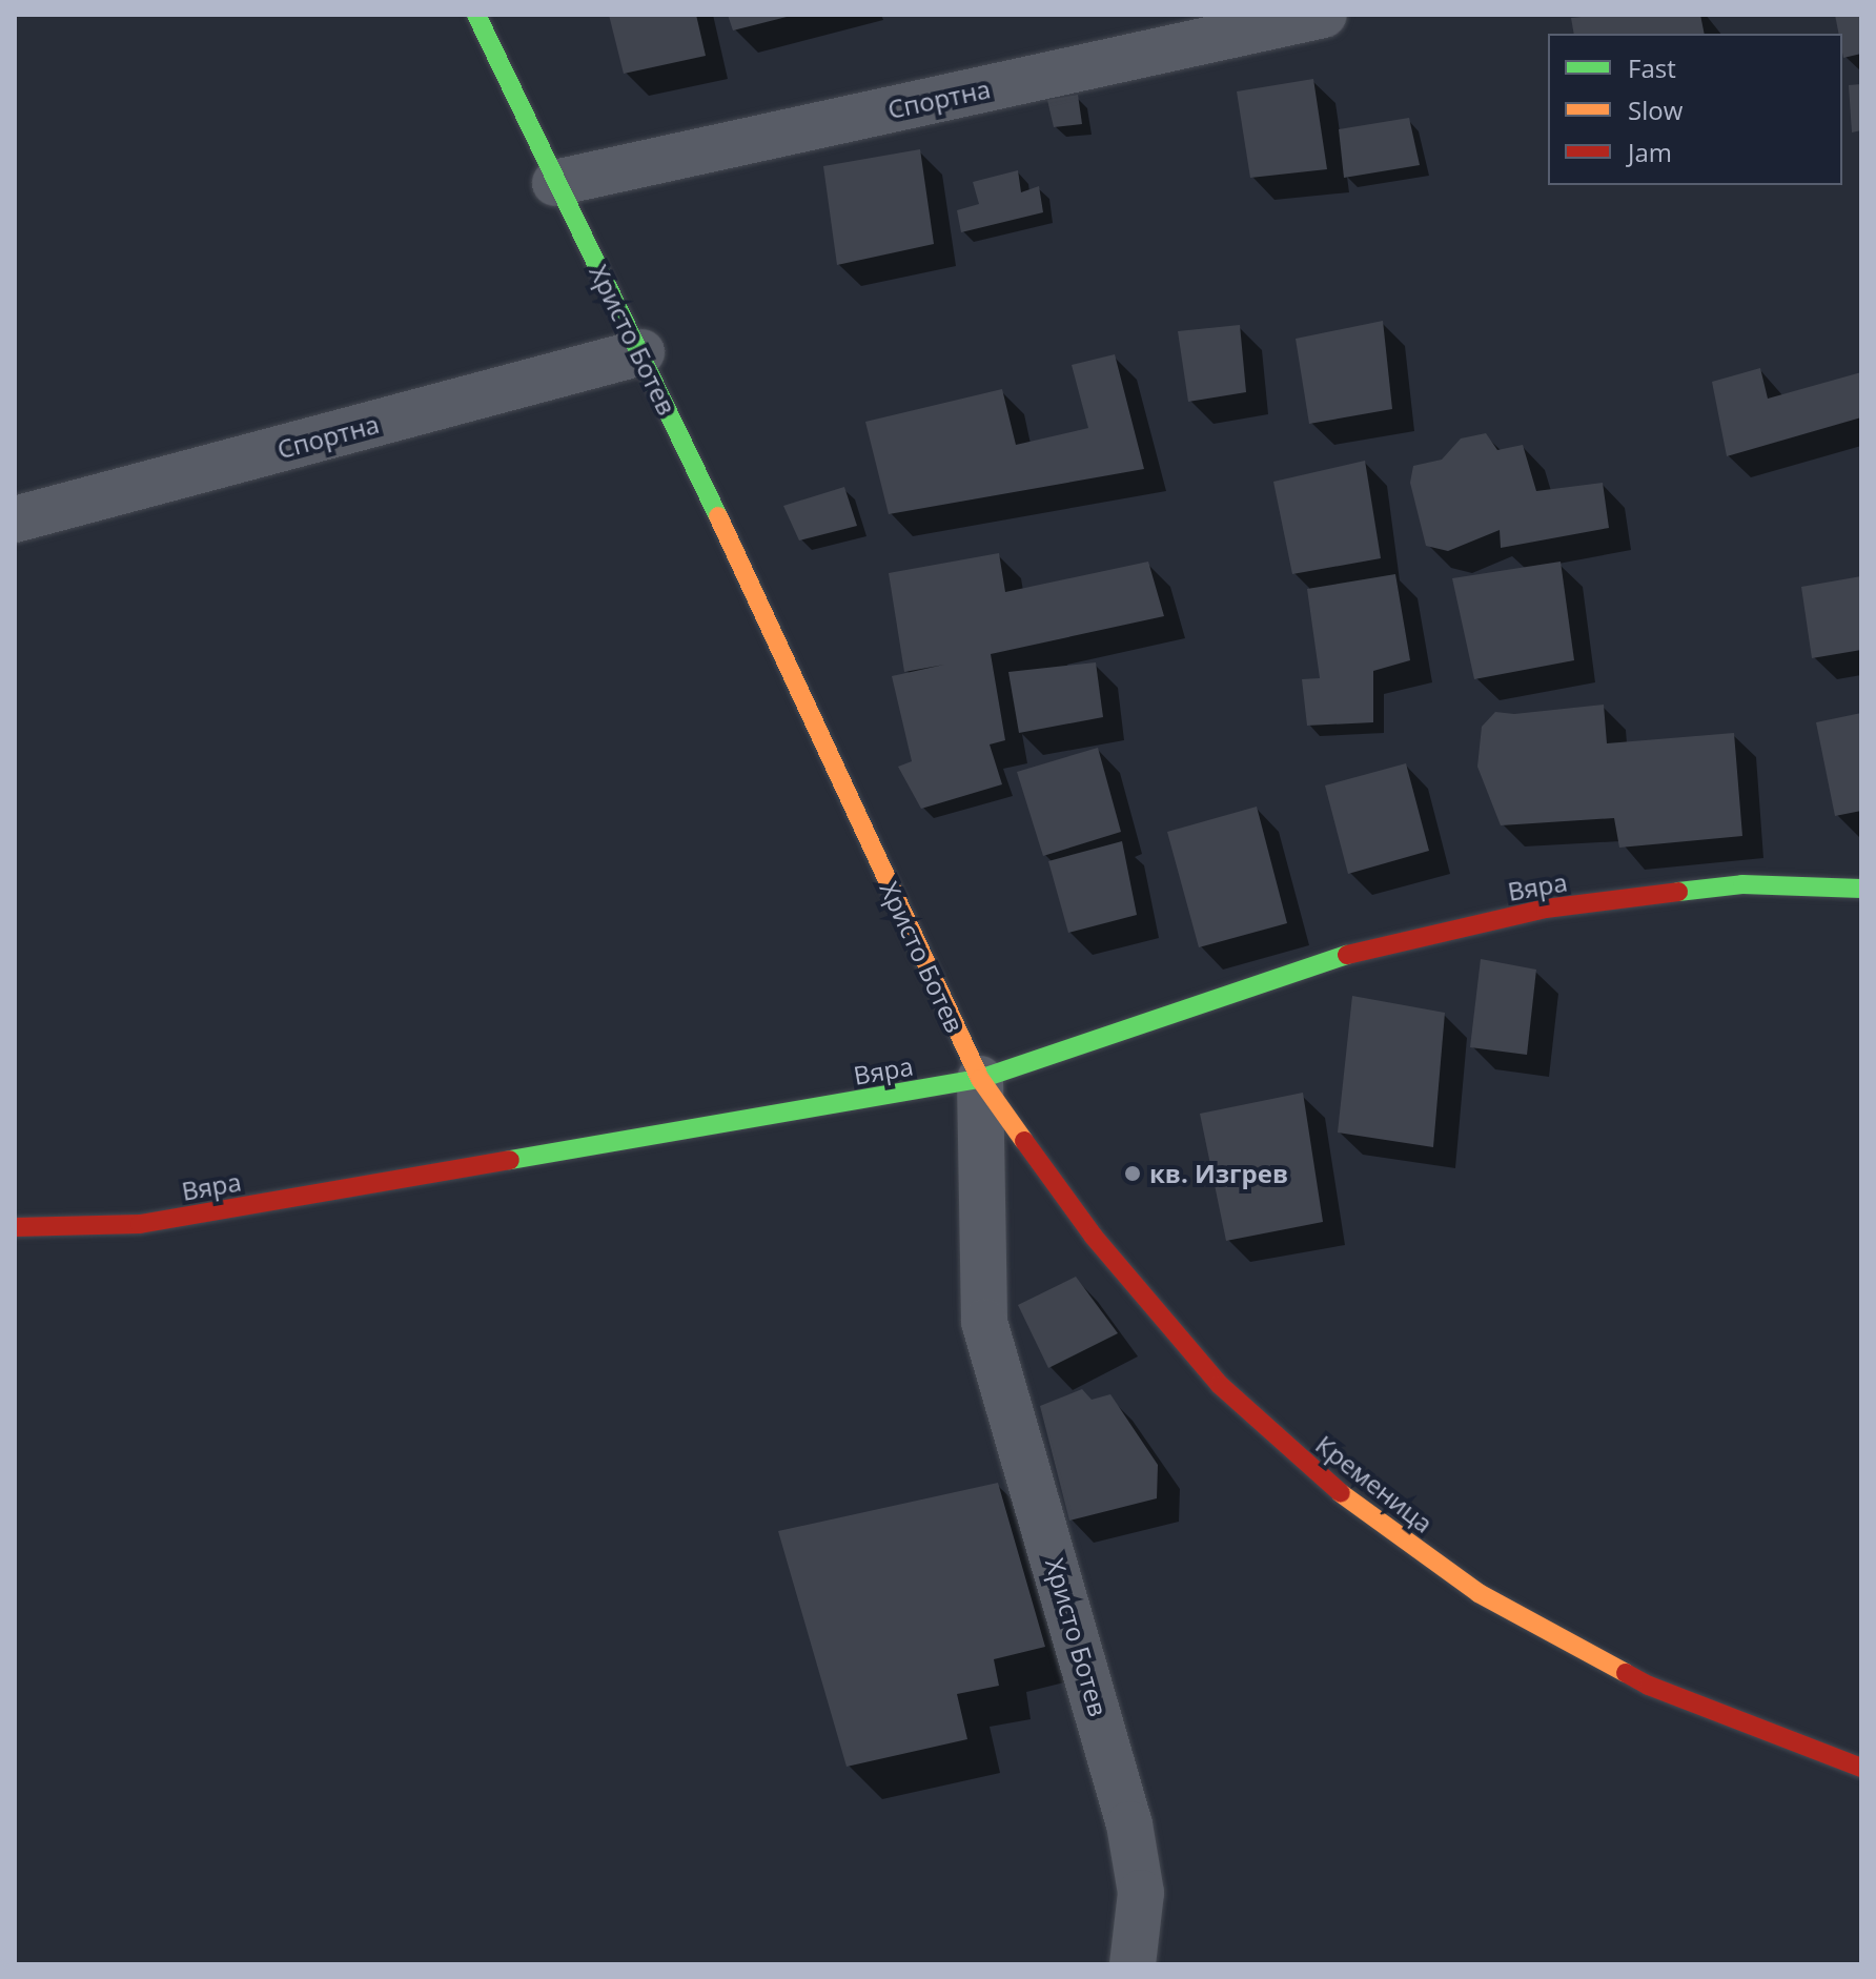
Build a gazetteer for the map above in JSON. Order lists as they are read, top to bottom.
{
  "streets": {
    "street": [
      "Спортна",
      "Христо Ботев",
      "Вяра",
      "Кременица"
    ]
  },
  "crossings": [
    ["Спортна", "Христо Ботев"],
    ["Христо Ботев", "Вяра"],
    ["Христо Ботев", "Кременица"],
    ["Вяра", "Кременица"]
  ],
  "places": ["кв. Изгрев"],
  "legend": ["Fast", "Slow", "Jam"]
}
